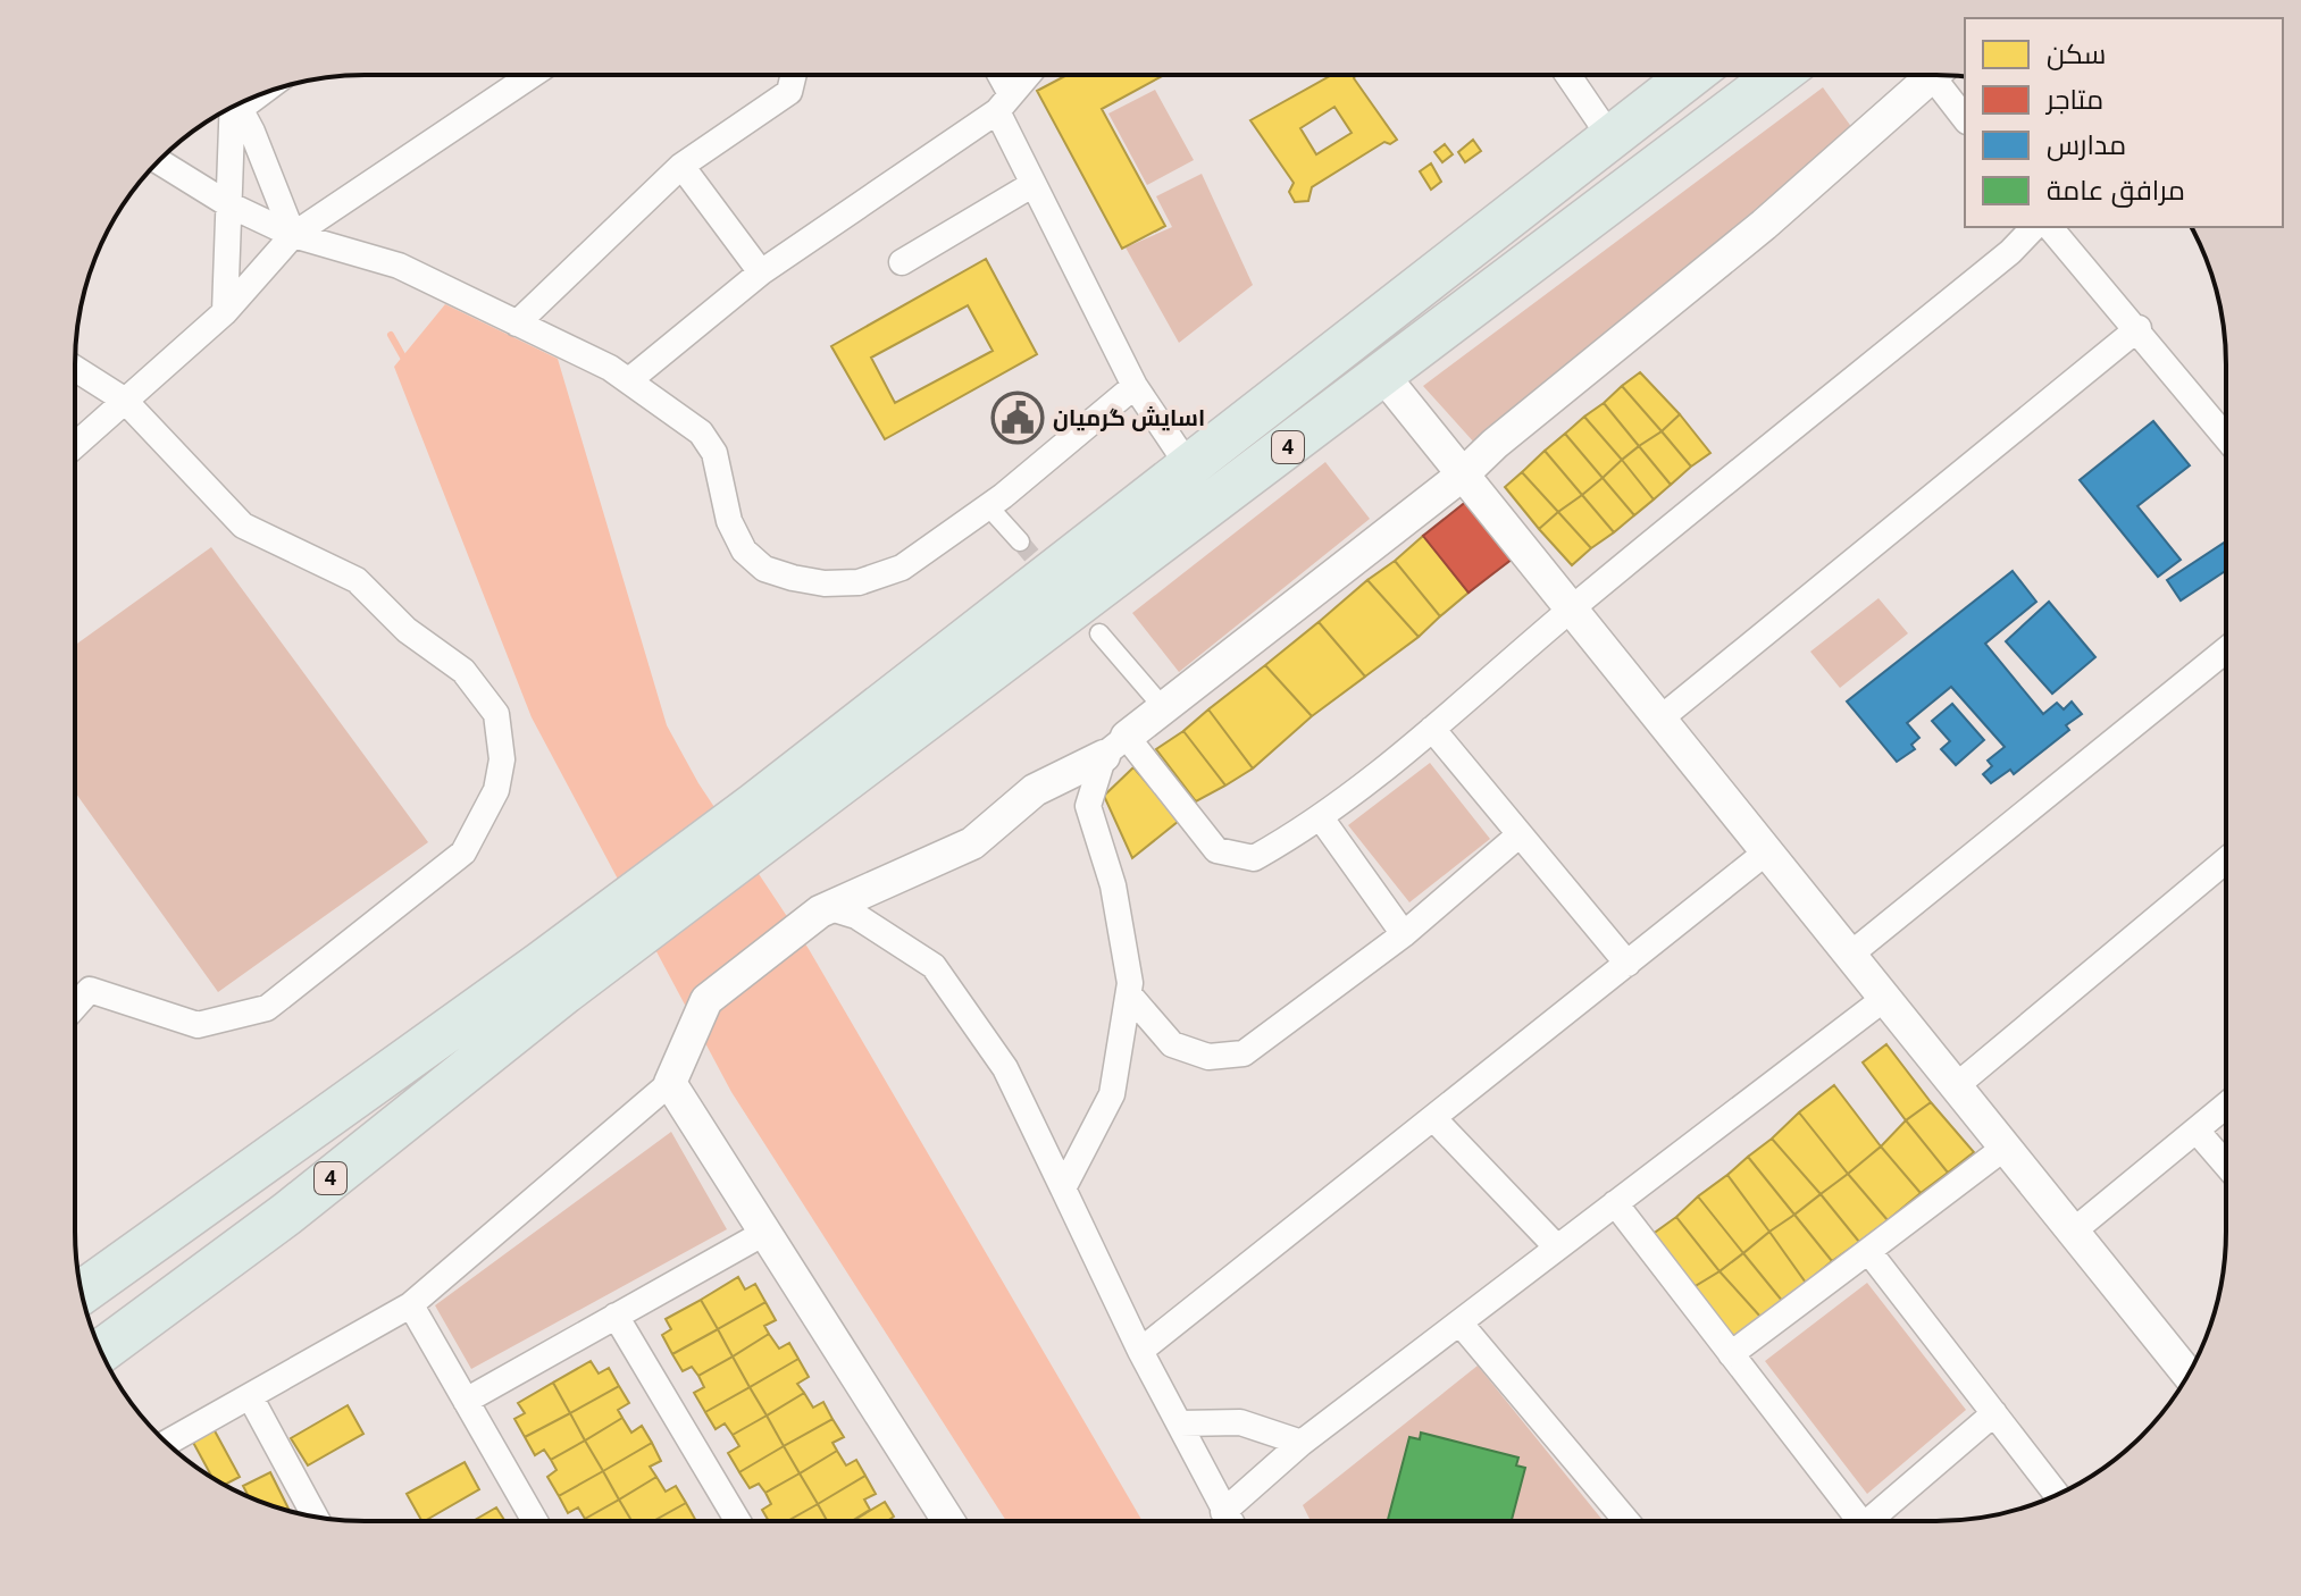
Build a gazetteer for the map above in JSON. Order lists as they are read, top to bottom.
{
  "streets": {
    "highway": ["4"]
  },
  "places": {
    "public building": ["اسايش گرميان"]
  },
  "legend": [
    "سكن",
    "متاجر",
    "مدارس",
    "مرافق عامة"
  ]
}
